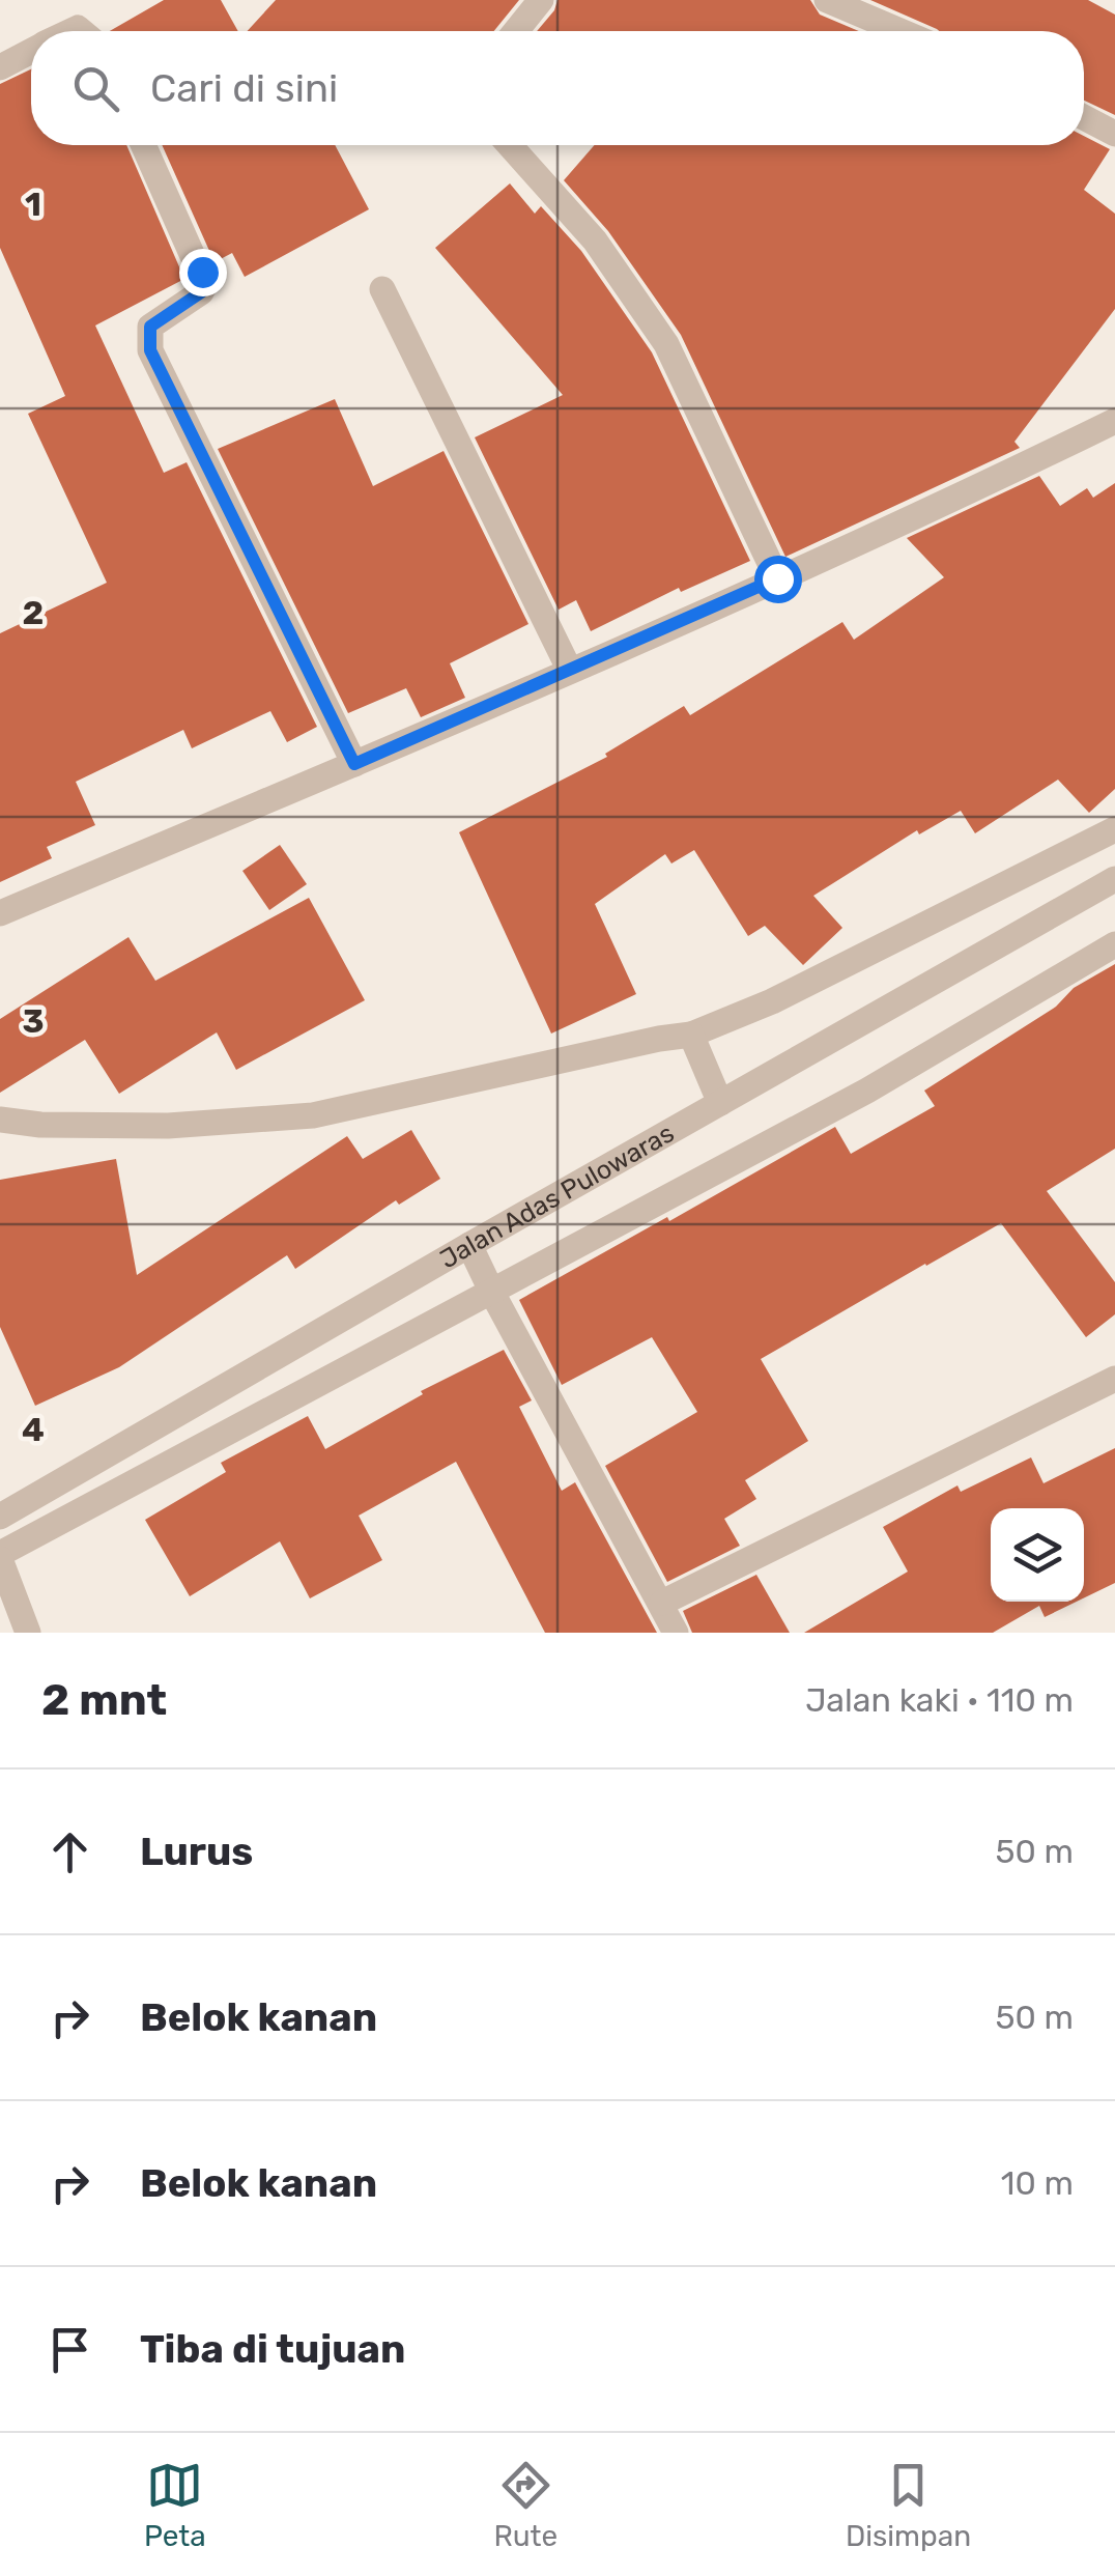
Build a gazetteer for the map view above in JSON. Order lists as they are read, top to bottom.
{
  "streets": {
    "street": ["Jalan Adas Pulowaras"]
  },
  "page": {
    "search": "Cari di sini",
    "heading": ["2 mnt", "Jalan kaki · 110 m"],
    "list": [
      ["Lurus", "50 m"],
      ["Belok kanan", "50 m"],
      ["Belok kanan", "10 m"],
      "Tiba di tujuan"
    ],
    "nav": ["Peta", "Rute", "Disimpan"]
  },
  "grid": {
    "rows": [
      "1",
      "2",
      "3",
      "4"
    ]
  }
}
